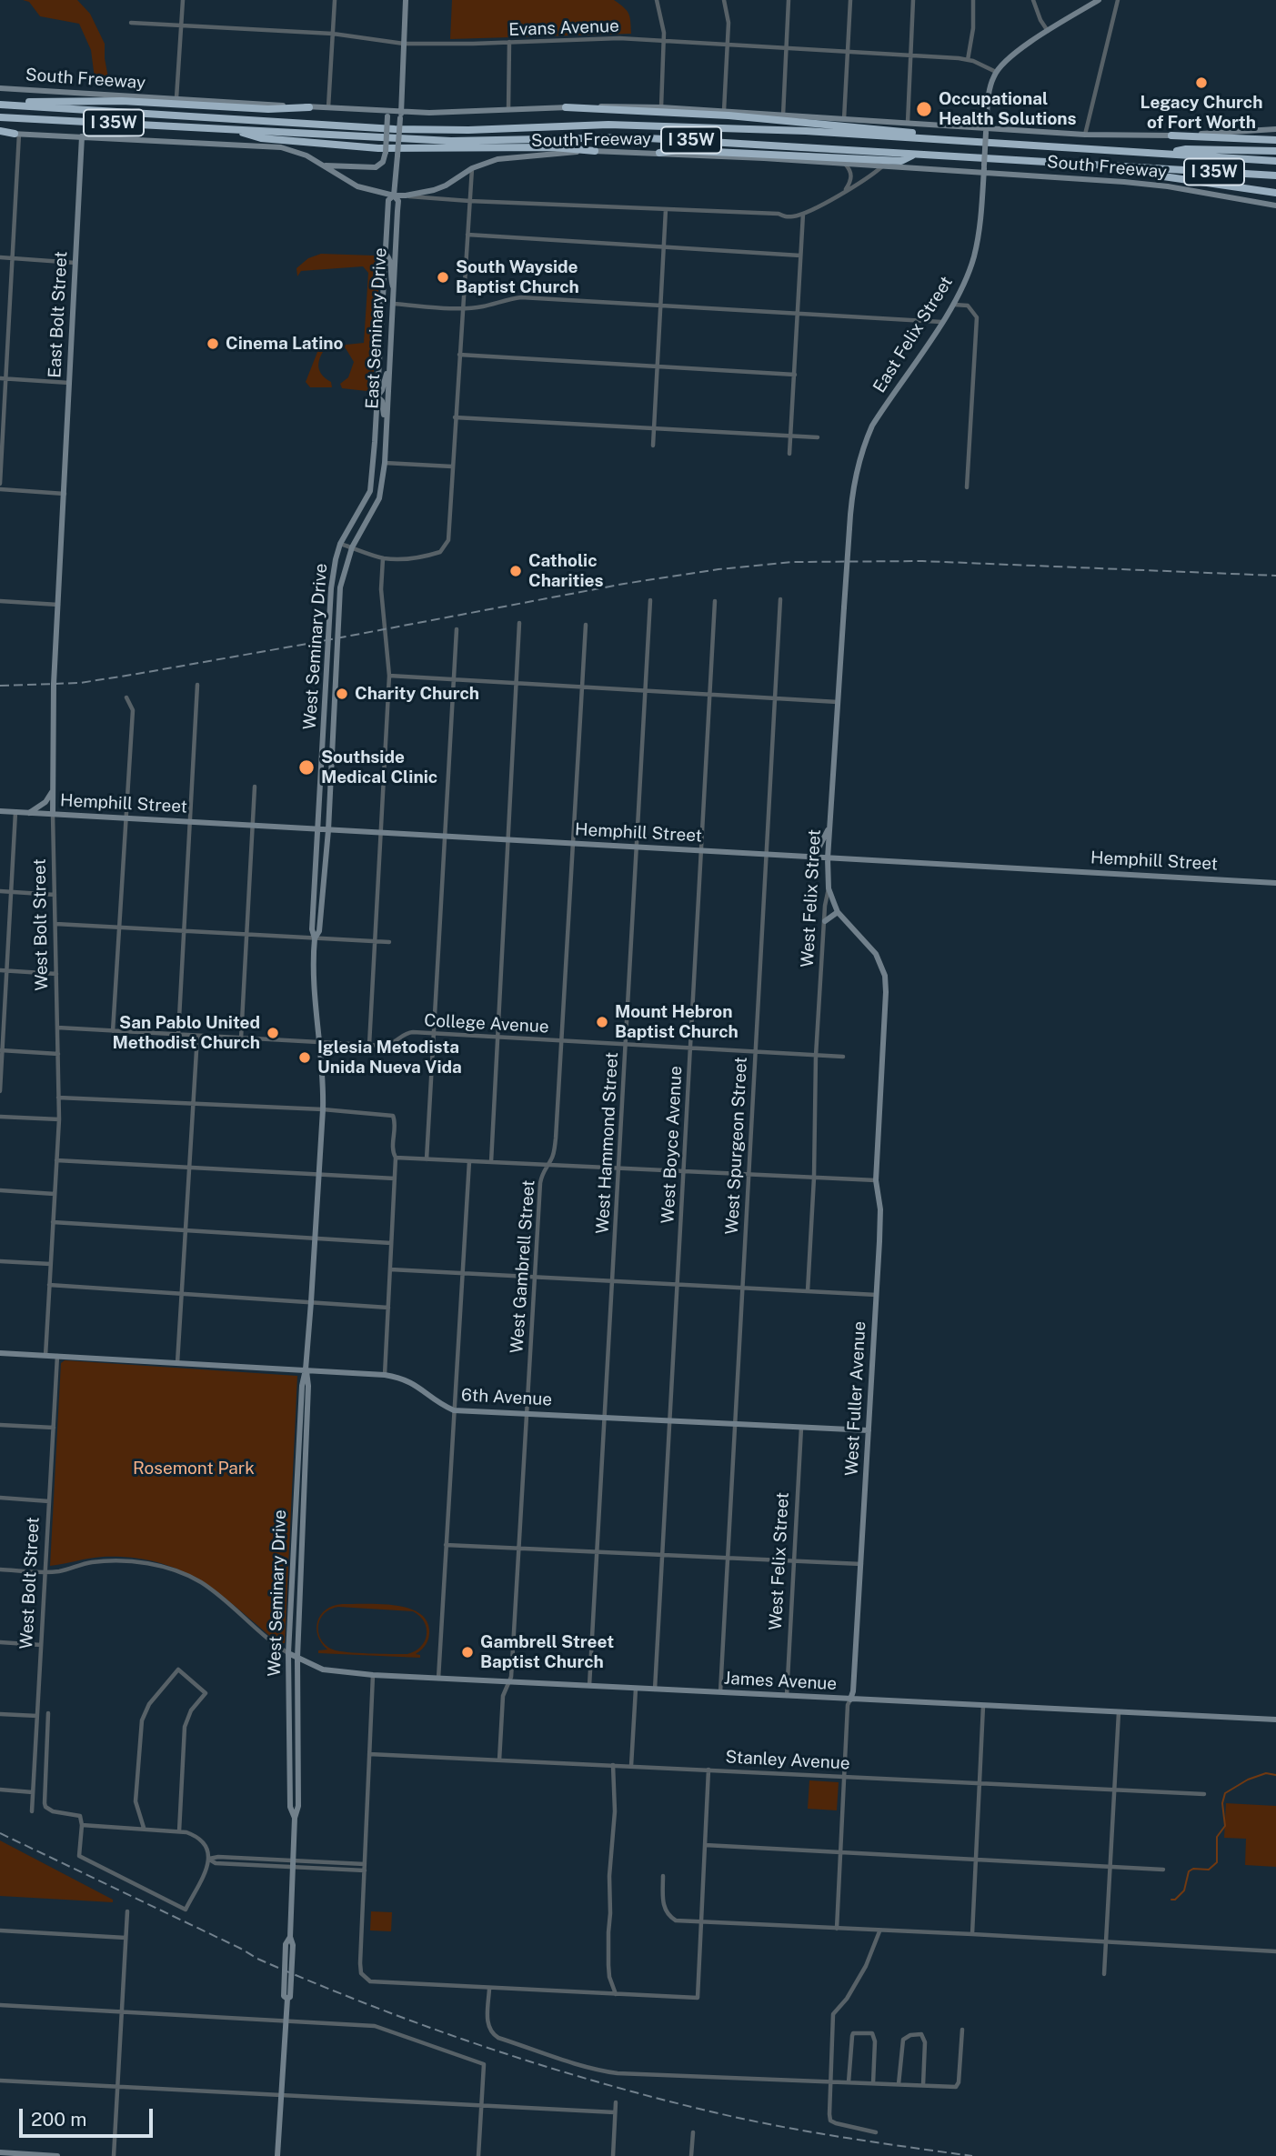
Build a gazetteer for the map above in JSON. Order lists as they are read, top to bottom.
{
  "streets": {
    "highway": ["South Freeway", "I 35W"],
    "main road": [
      "East Bolt Street",
      "East Seminary Drive",
      "East Felix Street",
      "West Seminary Drive",
      "Hemphill Street",
      "West Felix Street",
      "West Bolt Street",
      "6th Avenue",
      "West Fuller Avenue",
      "James Avenue"
    ],
    "street": [
      "Evans Avenue",
      "College Avenue",
      "West Hammond Street",
      "West Boyce Avenue",
      "West Spurgeon Street",
      "West Gambrell Street",
      "Stanley Avenue"
    ]
  },
  "crossings": [
    ["Evans Avenue", "East Seminary Drive"],
    ["Evans Avenue", "East Felix Street"],
    ["South Freeway", "East Bolt Street"],
    ["South Freeway", "East Seminary Drive"],
    ["South Freeway", "East Felix Street"],
    ["East Bolt Street", "West Bolt Street"],
    ["East Seminary Drive", "West Seminary Drive"],
    ["East Felix Street", "West Felix Street"],
    ["West Seminary Drive", "Hemphill Street"],
    ["West Seminary Drive", "College Avenue"],
    ["West Seminary Drive", "6th Avenue"],
    ["West Seminary Drive", "James Avenue"],
    ["Hemphill Street", "West Felix Street"],
    ["Hemphill Street", "West Bolt Street"],
    ["Hemphill Street", "West Hammond Street"],
    ["Hemphill Street", "West Boyce Avenue"],
    ["Hemphill Street", "West Spurgeon Street"],
    ["Hemphill Street", "West Gambrell Street"],
    ["West Felix Street", "College Avenue"],
    ["West Felix Street", "6th Avenue"],
    ["West Felix Street", "West Fuller Avenue"],
    ["West Felix Street", "James Avenue"],
    ["West Bolt Street", "College Avenue"],
    ["West Bolt Street", "6th Avenue"],
    ["College Avenue", "West Hammond Street"],
    ["College Avenue", "West Boyce Avenue"],
    ["College Avenue", "West Spurgeon Street"],
    ["College Avenue", "West Gambrell Street"],
    ["West Hammond Street", "6th Avenue"],
    ["West Hammond Street", "James Avenue"],
    ["West Boyce Avenue", "6th Avenue"],
    ["West Boyce Avenue", "James Avenue"],
    ["West Spurgeon Street", "6th Avenue"],
    ["West Spurgeon Street", "James Avenue"],
    ["West Gambrell Street", "6th Avenue"],
    ["West Gambrell Street", "James Avenue"],
    ["West Gambrell Street", "Stanley Avenue"],
    ["6th Avenue", "West Fuller Avenue"],
    ["West Fuller Avenue", "James Avenue"],
    ["West Fuller Avenue", "Stanley Avenue"]
  ],
  "parks": ["Rosemont Park"],
  "places": [
    "Legacy Church of Fort Worth",
    "Occupational Health Solutions",
    "South Wayside Baptist Church",
    "Cinema Latino",
    "Catholic Charities",
    "Charity Church",
    "Southside Medical Clinic",
    "Mount Hebron Baptist Church",
    "San Pablo United Methodist Church",
    "Iglesia Metodista Unida Nueva Vida",
    "Gambrell Street Baptist Church"
  ],
  "scale_bar": "200 m"
}
